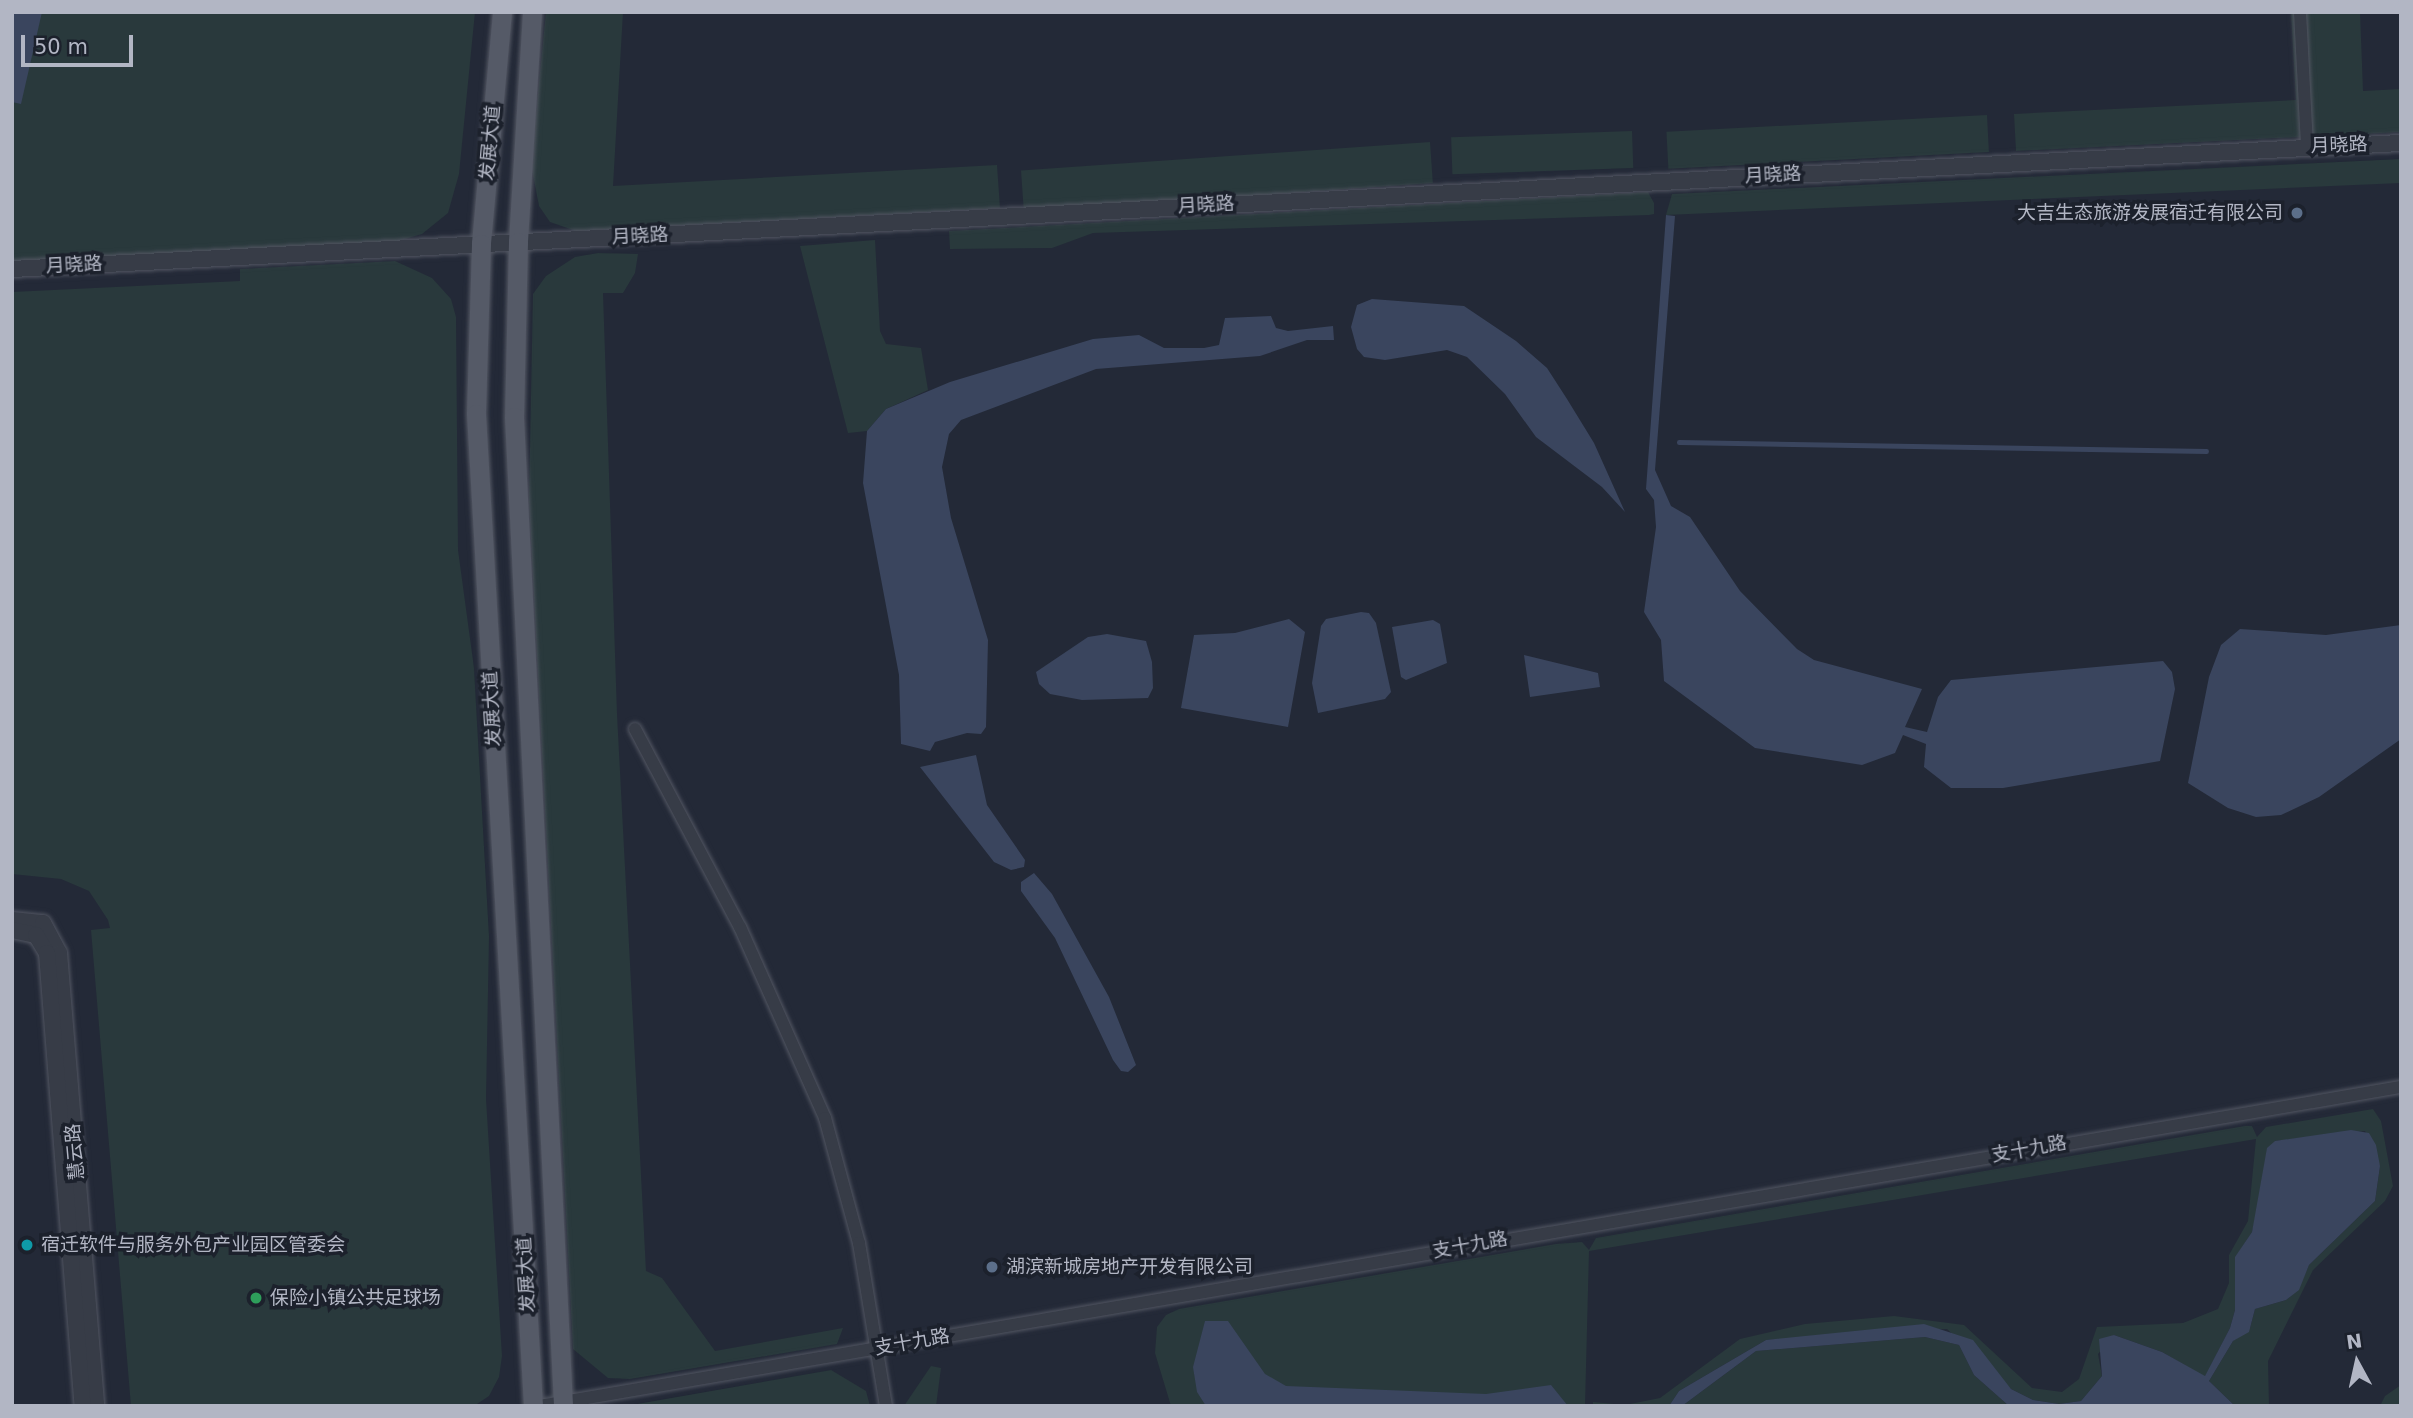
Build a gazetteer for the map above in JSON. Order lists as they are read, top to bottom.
{
  "streets": {
    "main road": ["发展大道"],
    "street": ["月晓路", "支十九路", "慧云路"]
  },
  "crossings": [
    ["发展大道", "月晓路"],
    ["发展大道", "支十九路"]
  ],
  "places": [
    "大吉生态旅游发展宿迁有限公司",
    "宿迁软件与服务外包产业园区管委会",
    "湖滨新城房地产开发有限公司",
    "保险小镇公共足球场"
  ],
  "scale_bar": "50 m",
  "north": "top"
}
